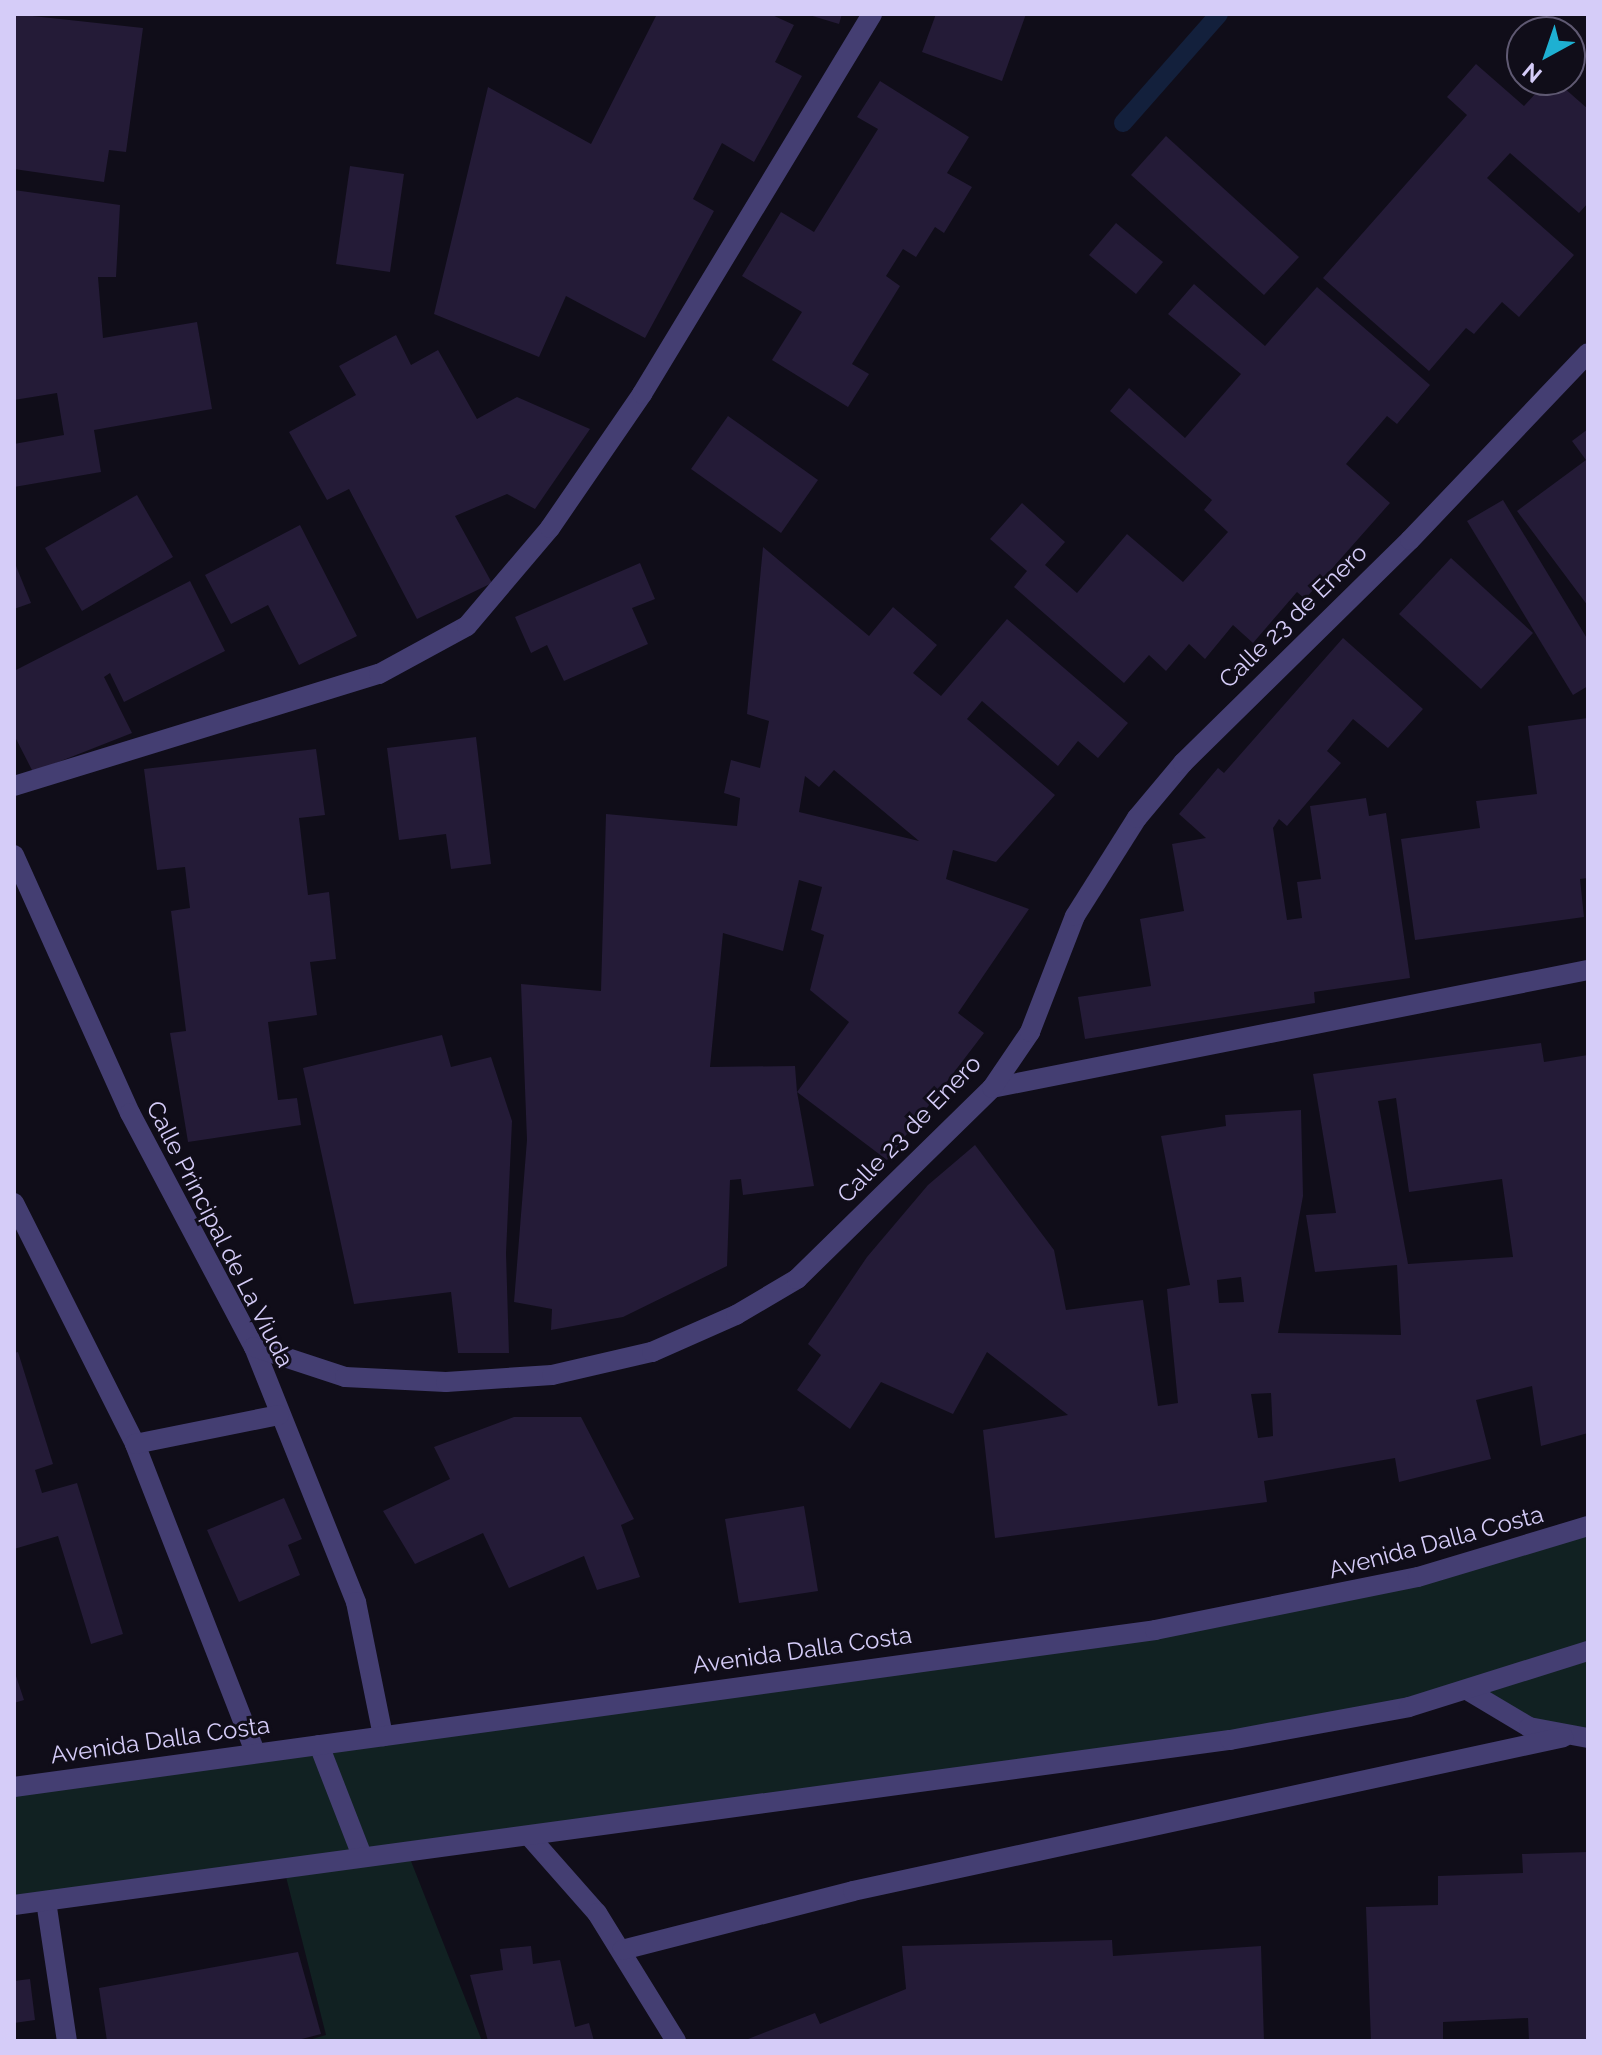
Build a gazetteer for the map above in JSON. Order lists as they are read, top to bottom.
{
  "streets": {
    "street": ["Calle 23 de Enero", "Calle Principal de La Viuda", "Avenida Dalla Costa"]
  },
  "crossings": [
    ["Calle 23 de Enero", "Calle Principal de La Viuda"],
    ["Calle Principal de La Viuda", "Avenida Dalla Costa"]
  ],
  "north": "bottom left"
}
